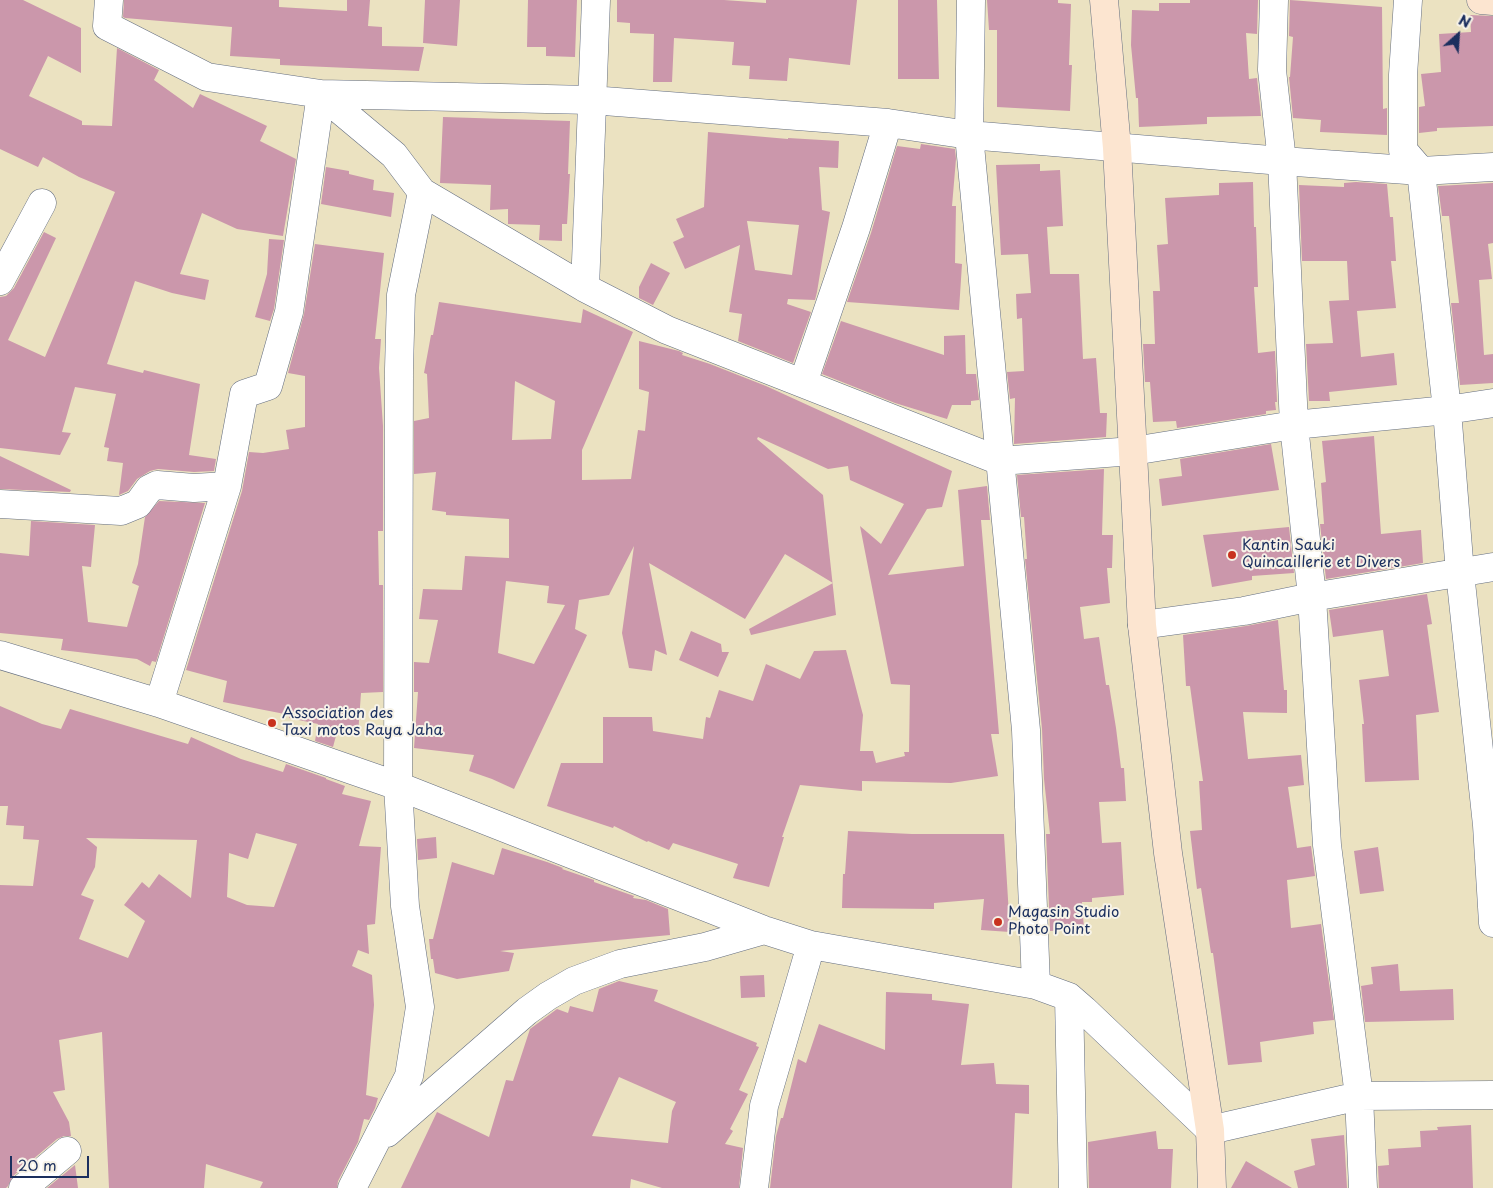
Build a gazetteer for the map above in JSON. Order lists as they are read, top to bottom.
{
  "places": ["Kantin Sauki Quincaillerie et Divers", "Association des Taxi motos Raya Jaha", "Magasin Studio Photo Point"],
  "scale_bar": "20 m",
  "north": "top right"
}
